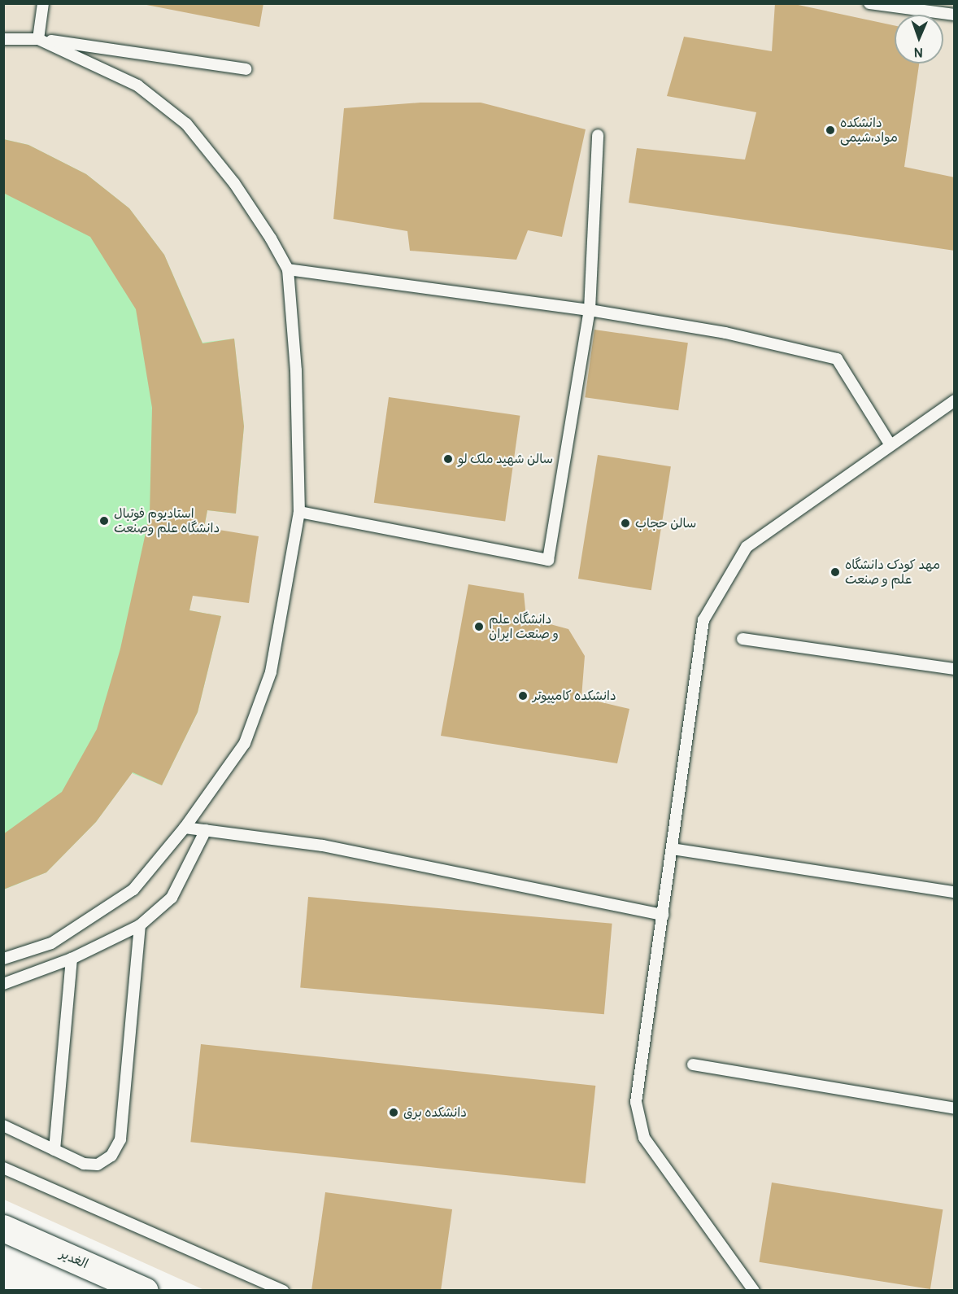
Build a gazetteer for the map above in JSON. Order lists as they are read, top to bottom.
{
  "streets": {
    "main road": ["الغدیر"]
  },
  "places": [
    "دانشکده مواد،شیمی",
    "سالن شهید ملک لو",
    "استادیوم فوتبال دانشگاه علم وصنعت",
    "سالن حجاب",
    "مهد کودک دانشگاه علم و صنعت",
    "دانشگاه علم و صنعت ایران",
    "دانشکده کامپیوتر",
    "دانشکده برق"
  ],
  "north": "bottom"
}
